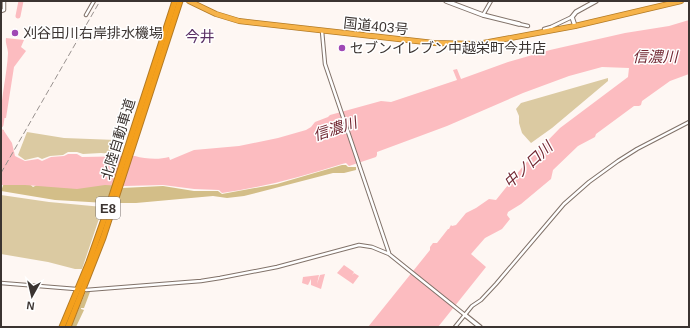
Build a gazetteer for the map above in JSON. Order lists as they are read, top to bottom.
{
  "streets": {
    "highway": ["国道403号", "北陸自動車道", "E8"]
  },
  "districts": ["今井"],
  "water": ["信濃川", "中ノ口川"],
  "places": ["刈谷田川右岸排水機場", "セブンイレブン中越栄町今井店"],
  "north": "bottom"
}
